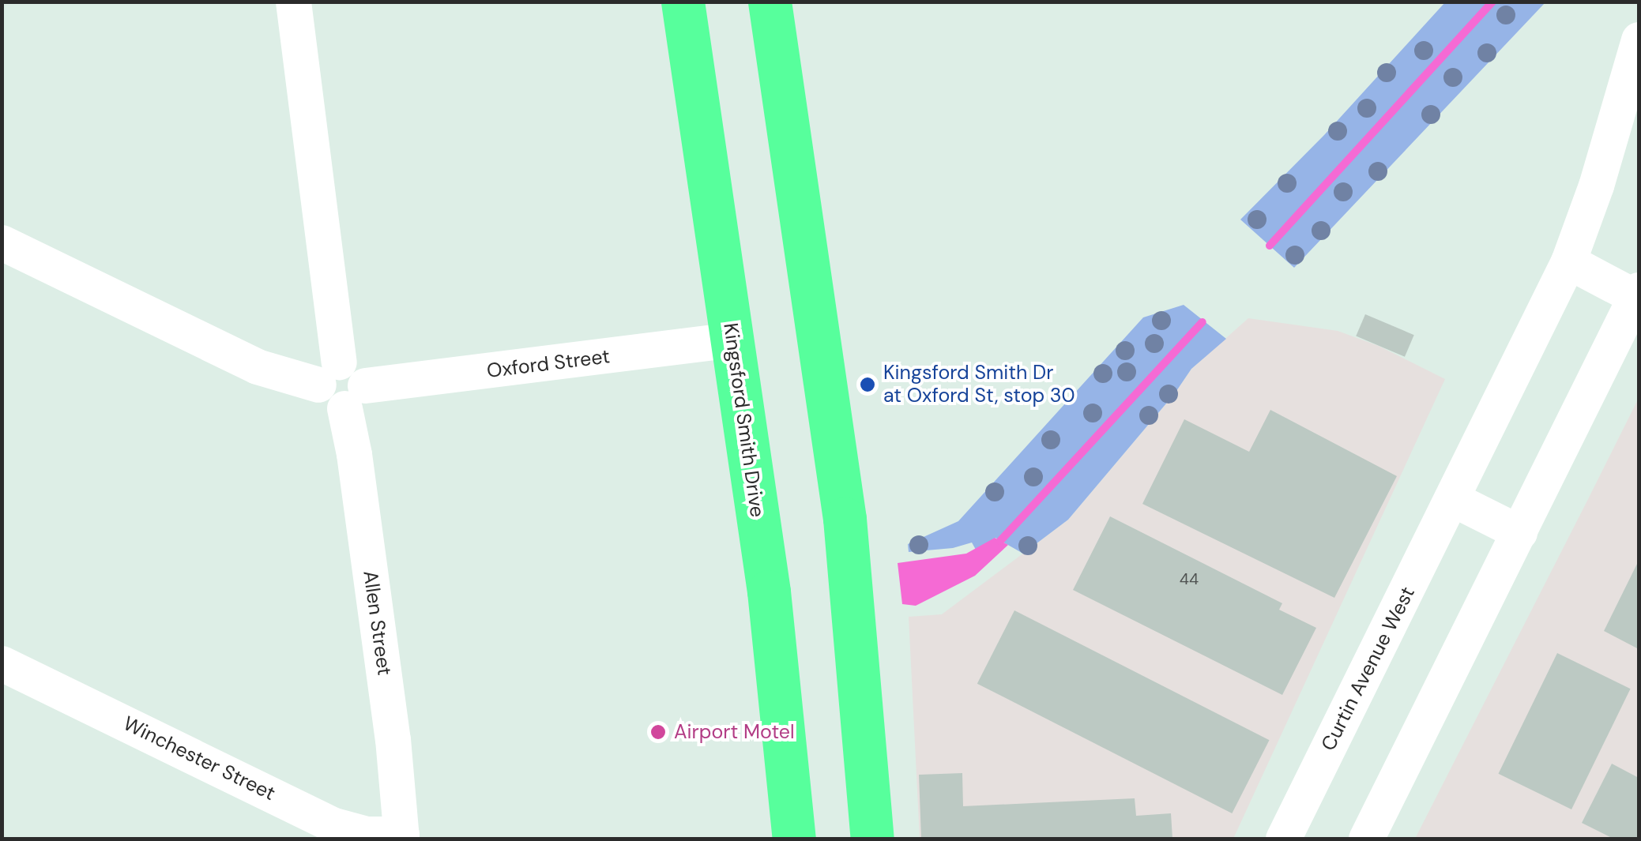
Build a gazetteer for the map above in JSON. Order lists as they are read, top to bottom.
{
  "streets": {
    "highway": ["Kingsford Smith Drive"],
    "street": [
      "Oxford Street",
      "Allen Street",
      "Curtin Avenue West",
      "Winchester Street"
    ]
  },
  "crossings": [
    ["Oxford Street", "Kingsford Smith Drive"],
    ["Oxford Street", "Allen Street"],
    ["Allen Street", "Winchester Street"]
  ],
  "places": ["Kingsford Smith Dr at Oxford St, stop 30", "Airport Motel"],
  "house_numbers": ["44"]
}
